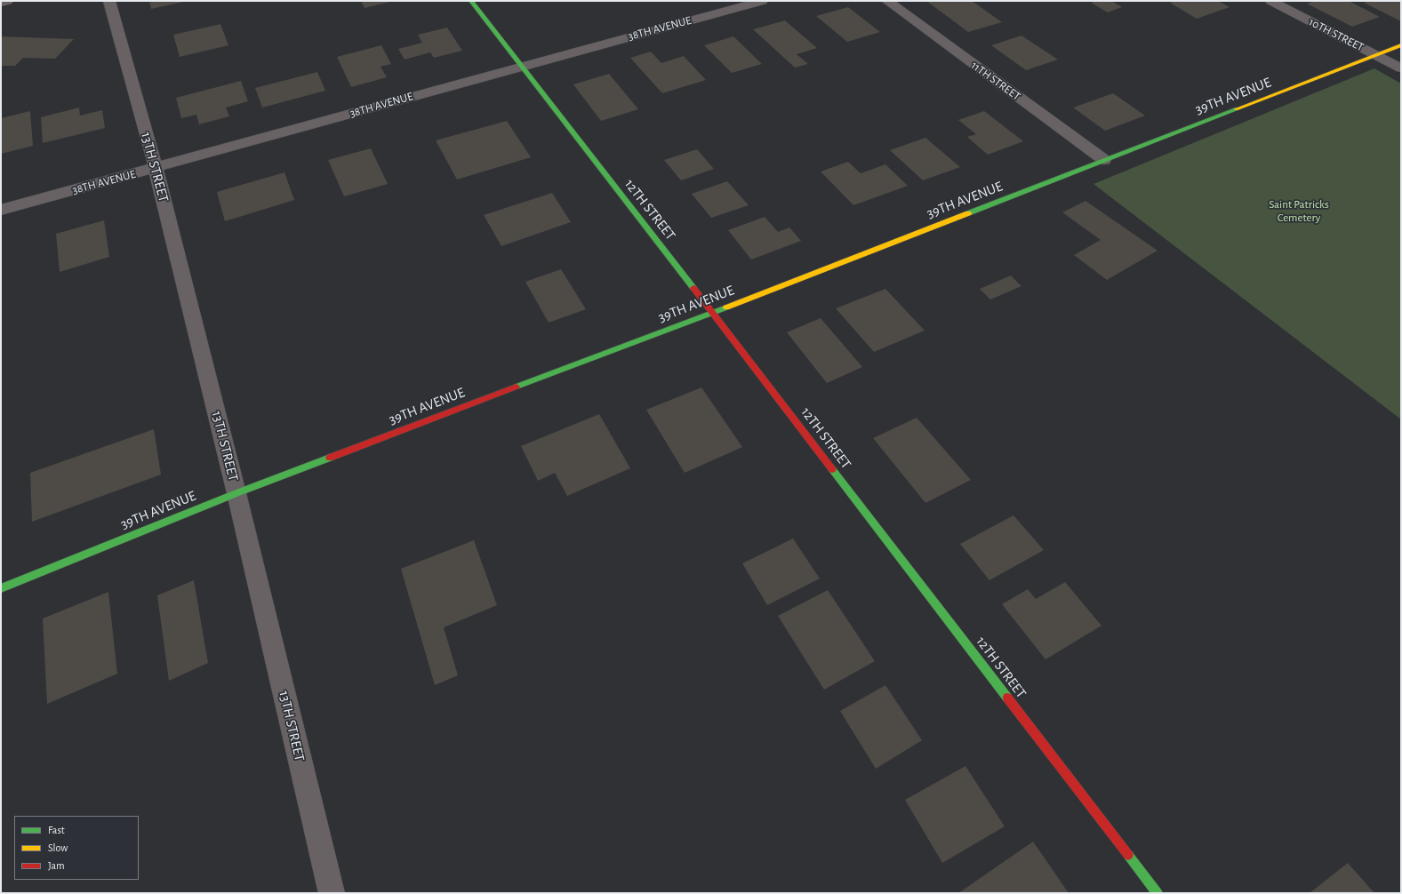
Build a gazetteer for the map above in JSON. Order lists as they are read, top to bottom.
{
  "streets": {
    "street": [
      "38TH AVENUE",
      "10TH STREET",
      "11TH STREET",
      "39TH AVENUE",
      "13TH STREET",
      "12TH STREET"
    ]
  },
  "crossings": [
    ["38TH AVENUE", "13TH STREET"],
    ["38TH AVENUE", "12TH STREET"],
    ["10TH STREET", "39TH AVENUE"],
    ["11TH STREET", "39TH AVENUE"],
    ["39TH AVENUE", "13TH STREET"],
    ["39TH AVENUE", "12TH STREET"]
  ],
  "parks": ["Saint Patricks Cemetery"],
  "legend": ["Fast", "Slow", "Jam"]
}
